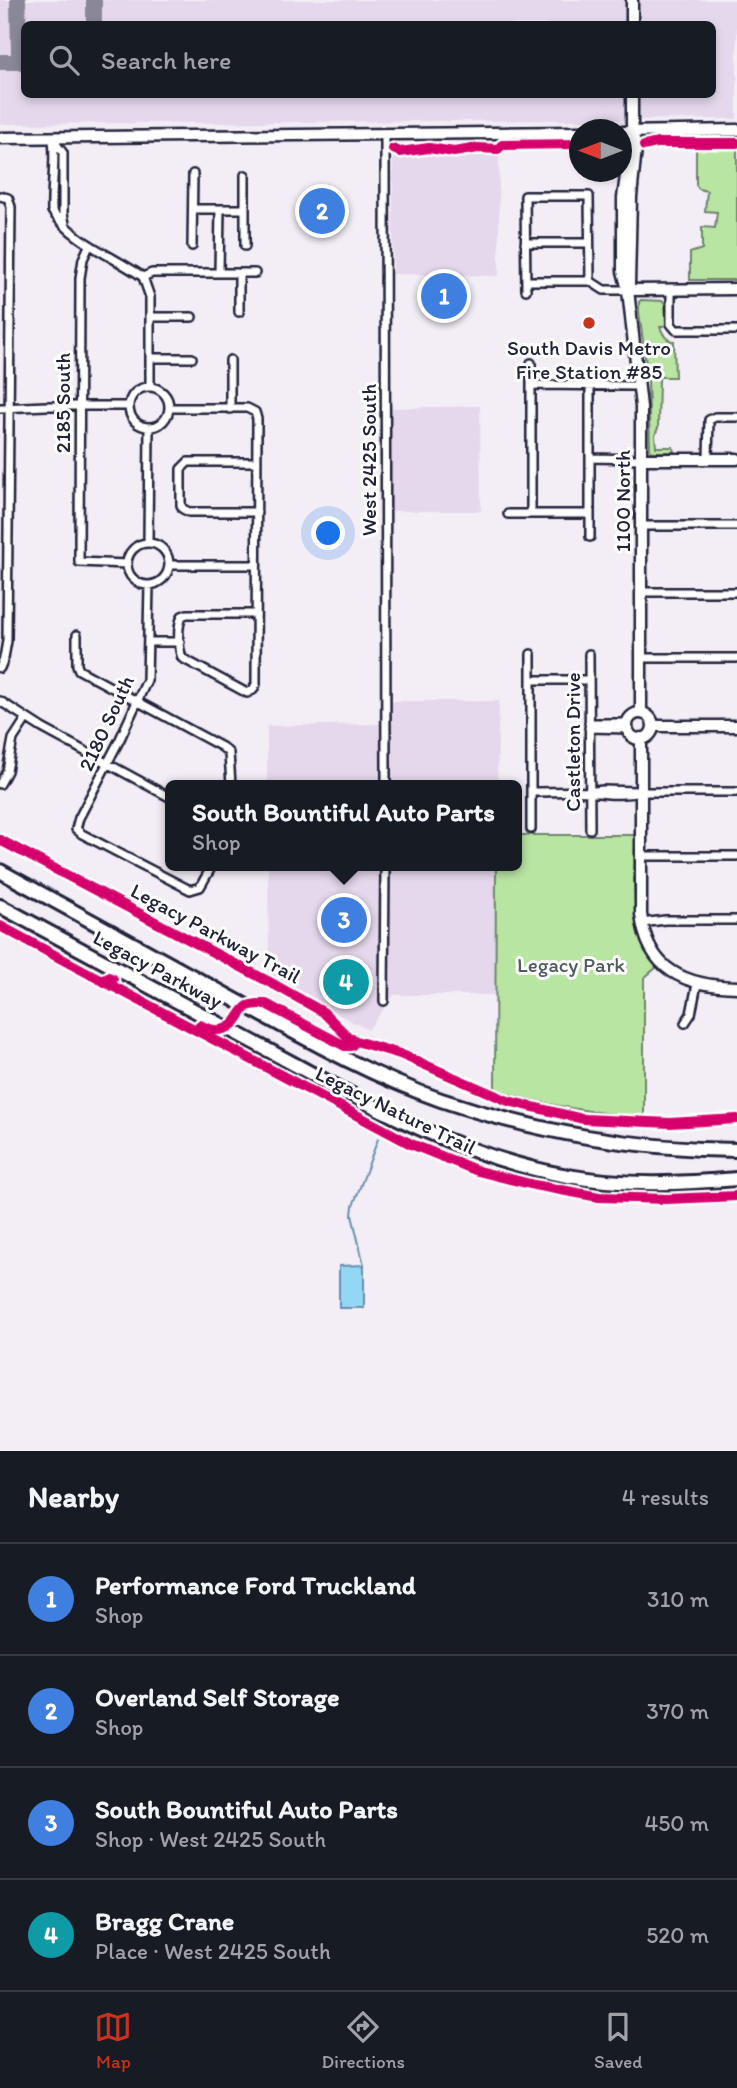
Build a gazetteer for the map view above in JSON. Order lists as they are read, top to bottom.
{
  "streets": {
    "highway": ["Legacy Parkway"],
    "street": [
      "2185 South",
      "West 2425 South",
      "1100 North",
      "2180 South",
      "Castleton Drive"
    ],
    "cycle path": ["Legacy Parkway Trail", "Legacy Nature Trail"]
  },
  "crossings": [
    ["2185 South", "2180 South"]
  ],
  "parks": ["Legacy Park"],
  "places": ["South Davis Metro Fire Station #85"],
  "north": "left",
  "page": {
    "search": "Search here",
    "pins": [
      "2",
      "1",
      "3",
      "4"
    ],
    "popup": ["South Bountiful Auto Parts", "Shop"],
    "heading": ["Nearby", "4 results"],
    "list": [
      {
        "mark": "1",
        "name": "Performance Ford Truckland",
        "note": "Shop",
        "value": "310 m"
      },
      {
        "mark": "2",
        "name": "Overland Self Storage",
        "note": "Shop",
        "value": "370 m"
      },
      {
        "mark": "3",
        "name": "South Bountiful Auto Parts",
        "note": "Shop · West 2425 South",
        "value": "450 m"
      },
      {
        "mark": "4",
        "name": "Bragg Crane",
        "note": "Place · West 2425 South",
        "value": "520 m"
      }
    ],
    "nav": ["Map", "Directions", "Saved"]
  }
}
